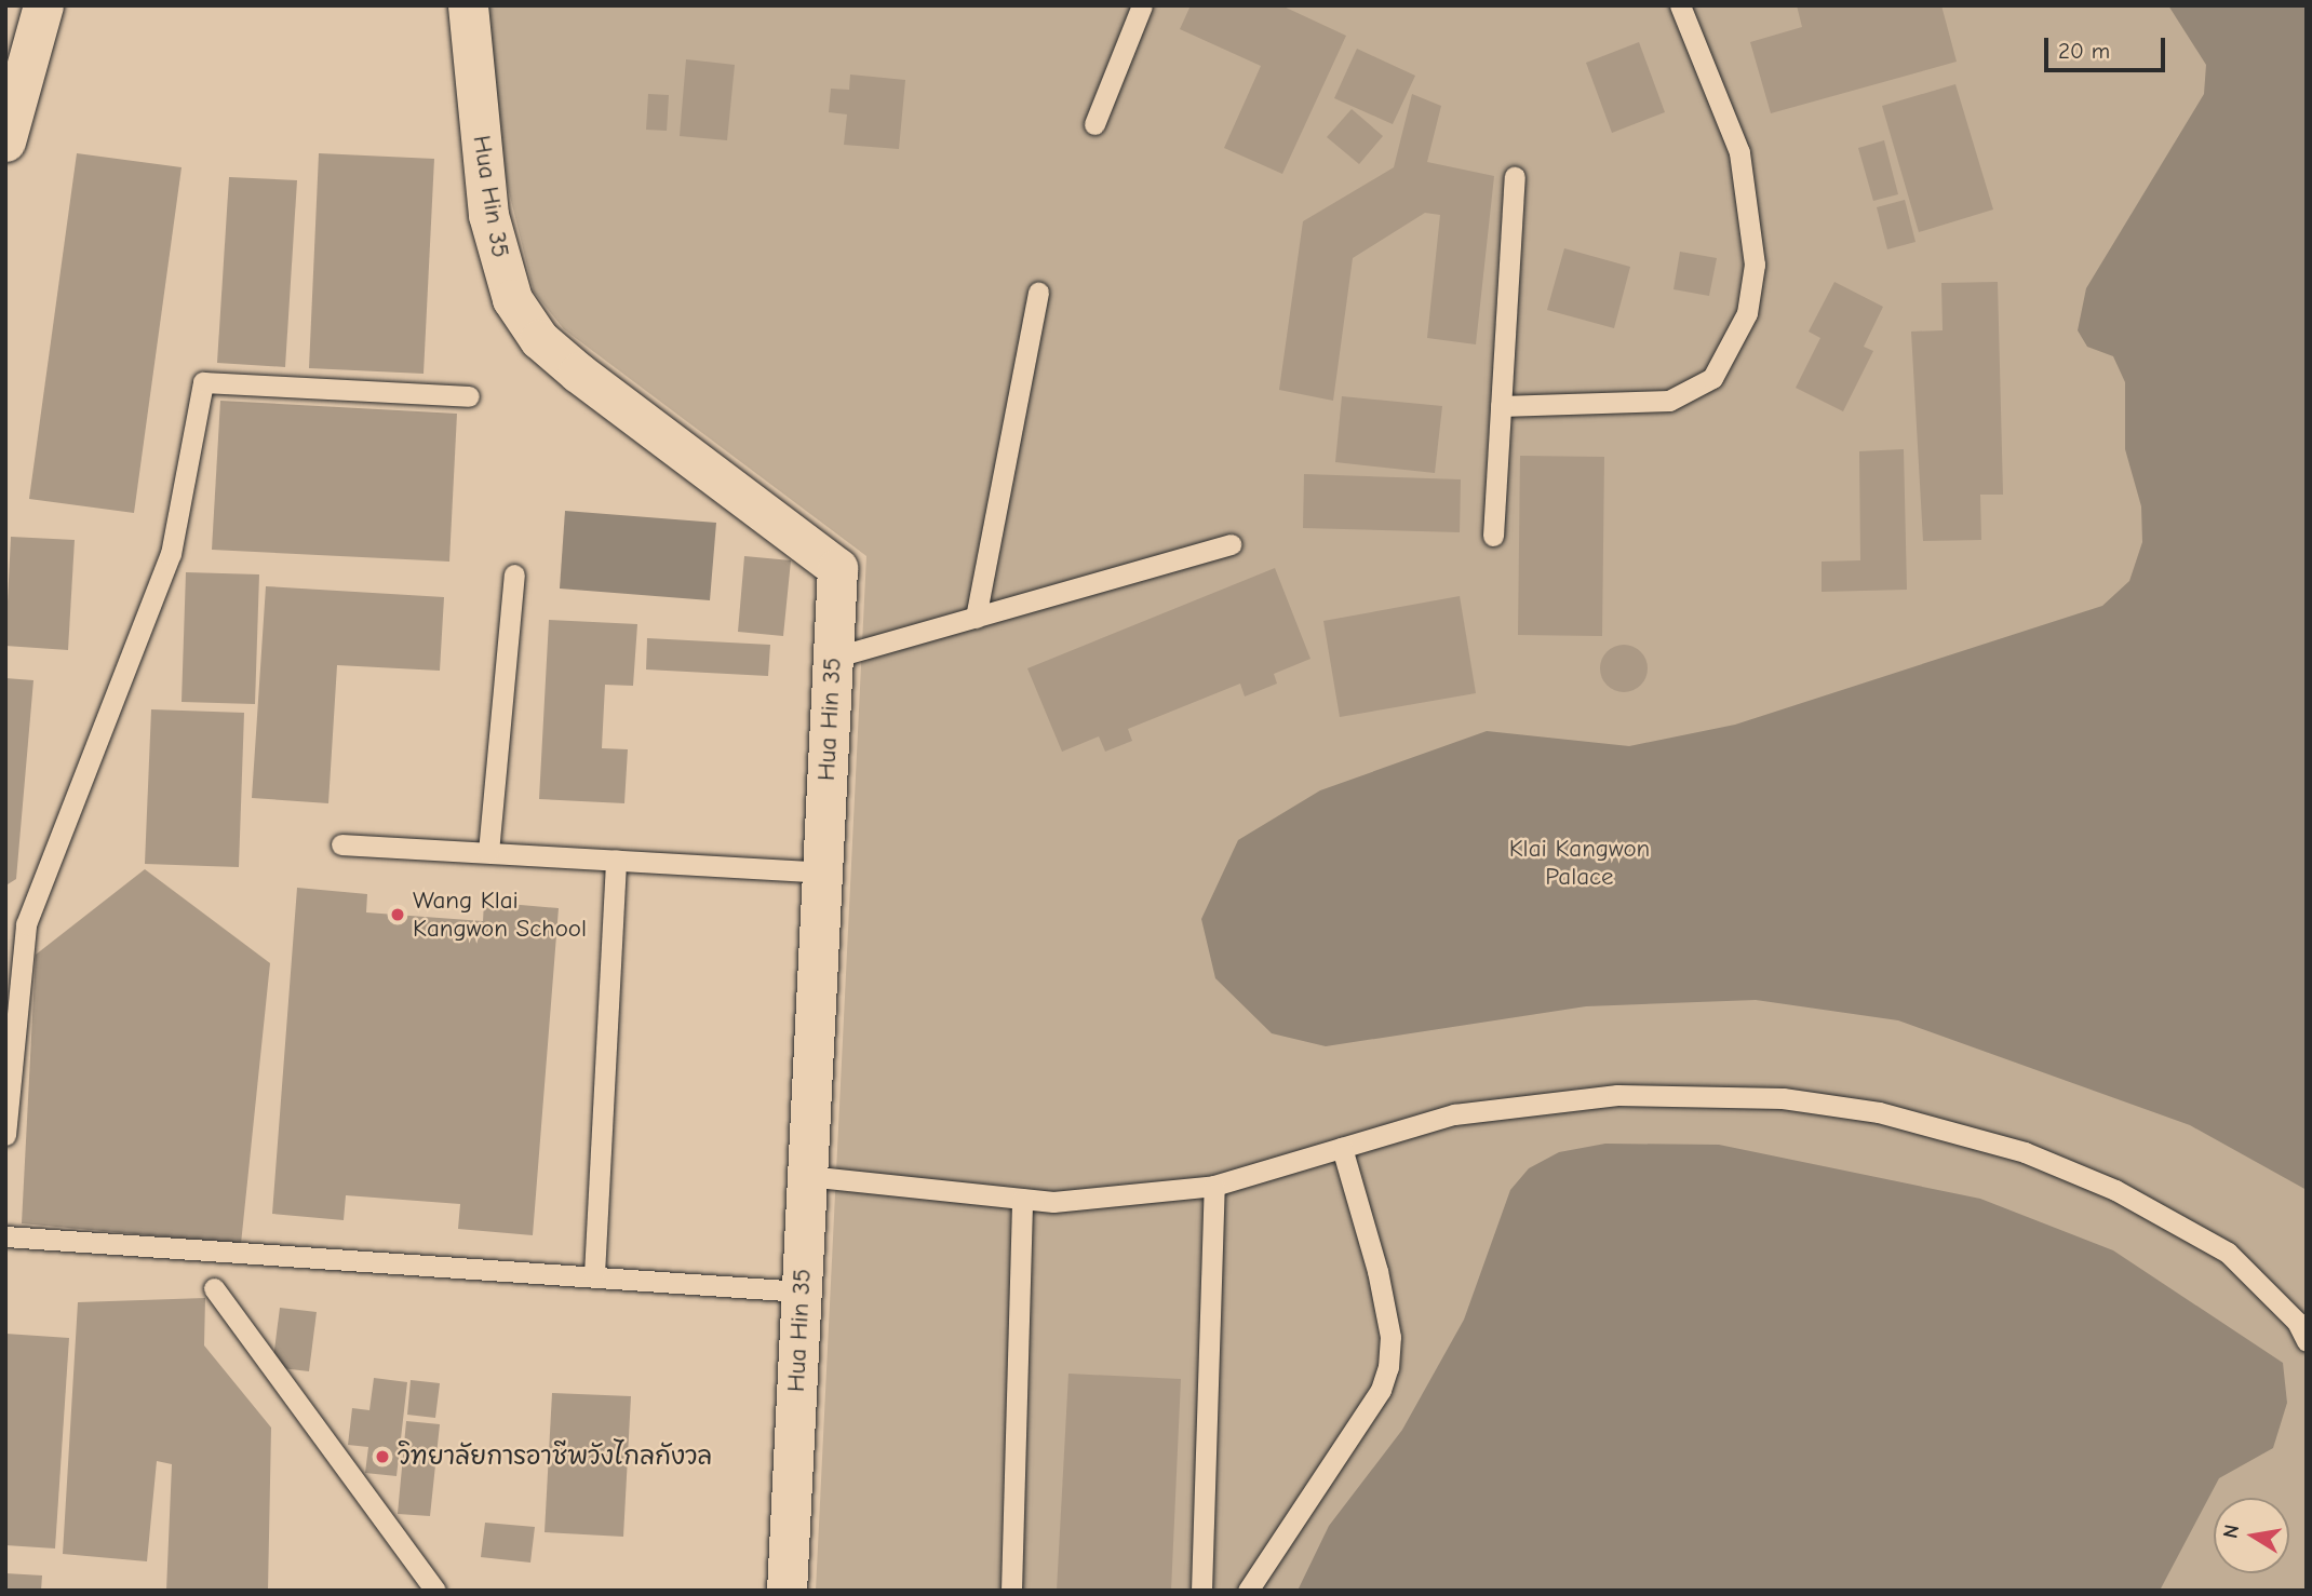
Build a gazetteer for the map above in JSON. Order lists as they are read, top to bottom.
{
  "streets": {
    "street": ["Hua Hin 35"]
  },
  "parks": ["Klai Kangwon Palace"],
  "places": ["Wang Klai Kangwon School", "วิทยาลัยการอาชีพวังไกลกังวล"],
  "scale_bar": "20 m",
  "north": "left"
}
